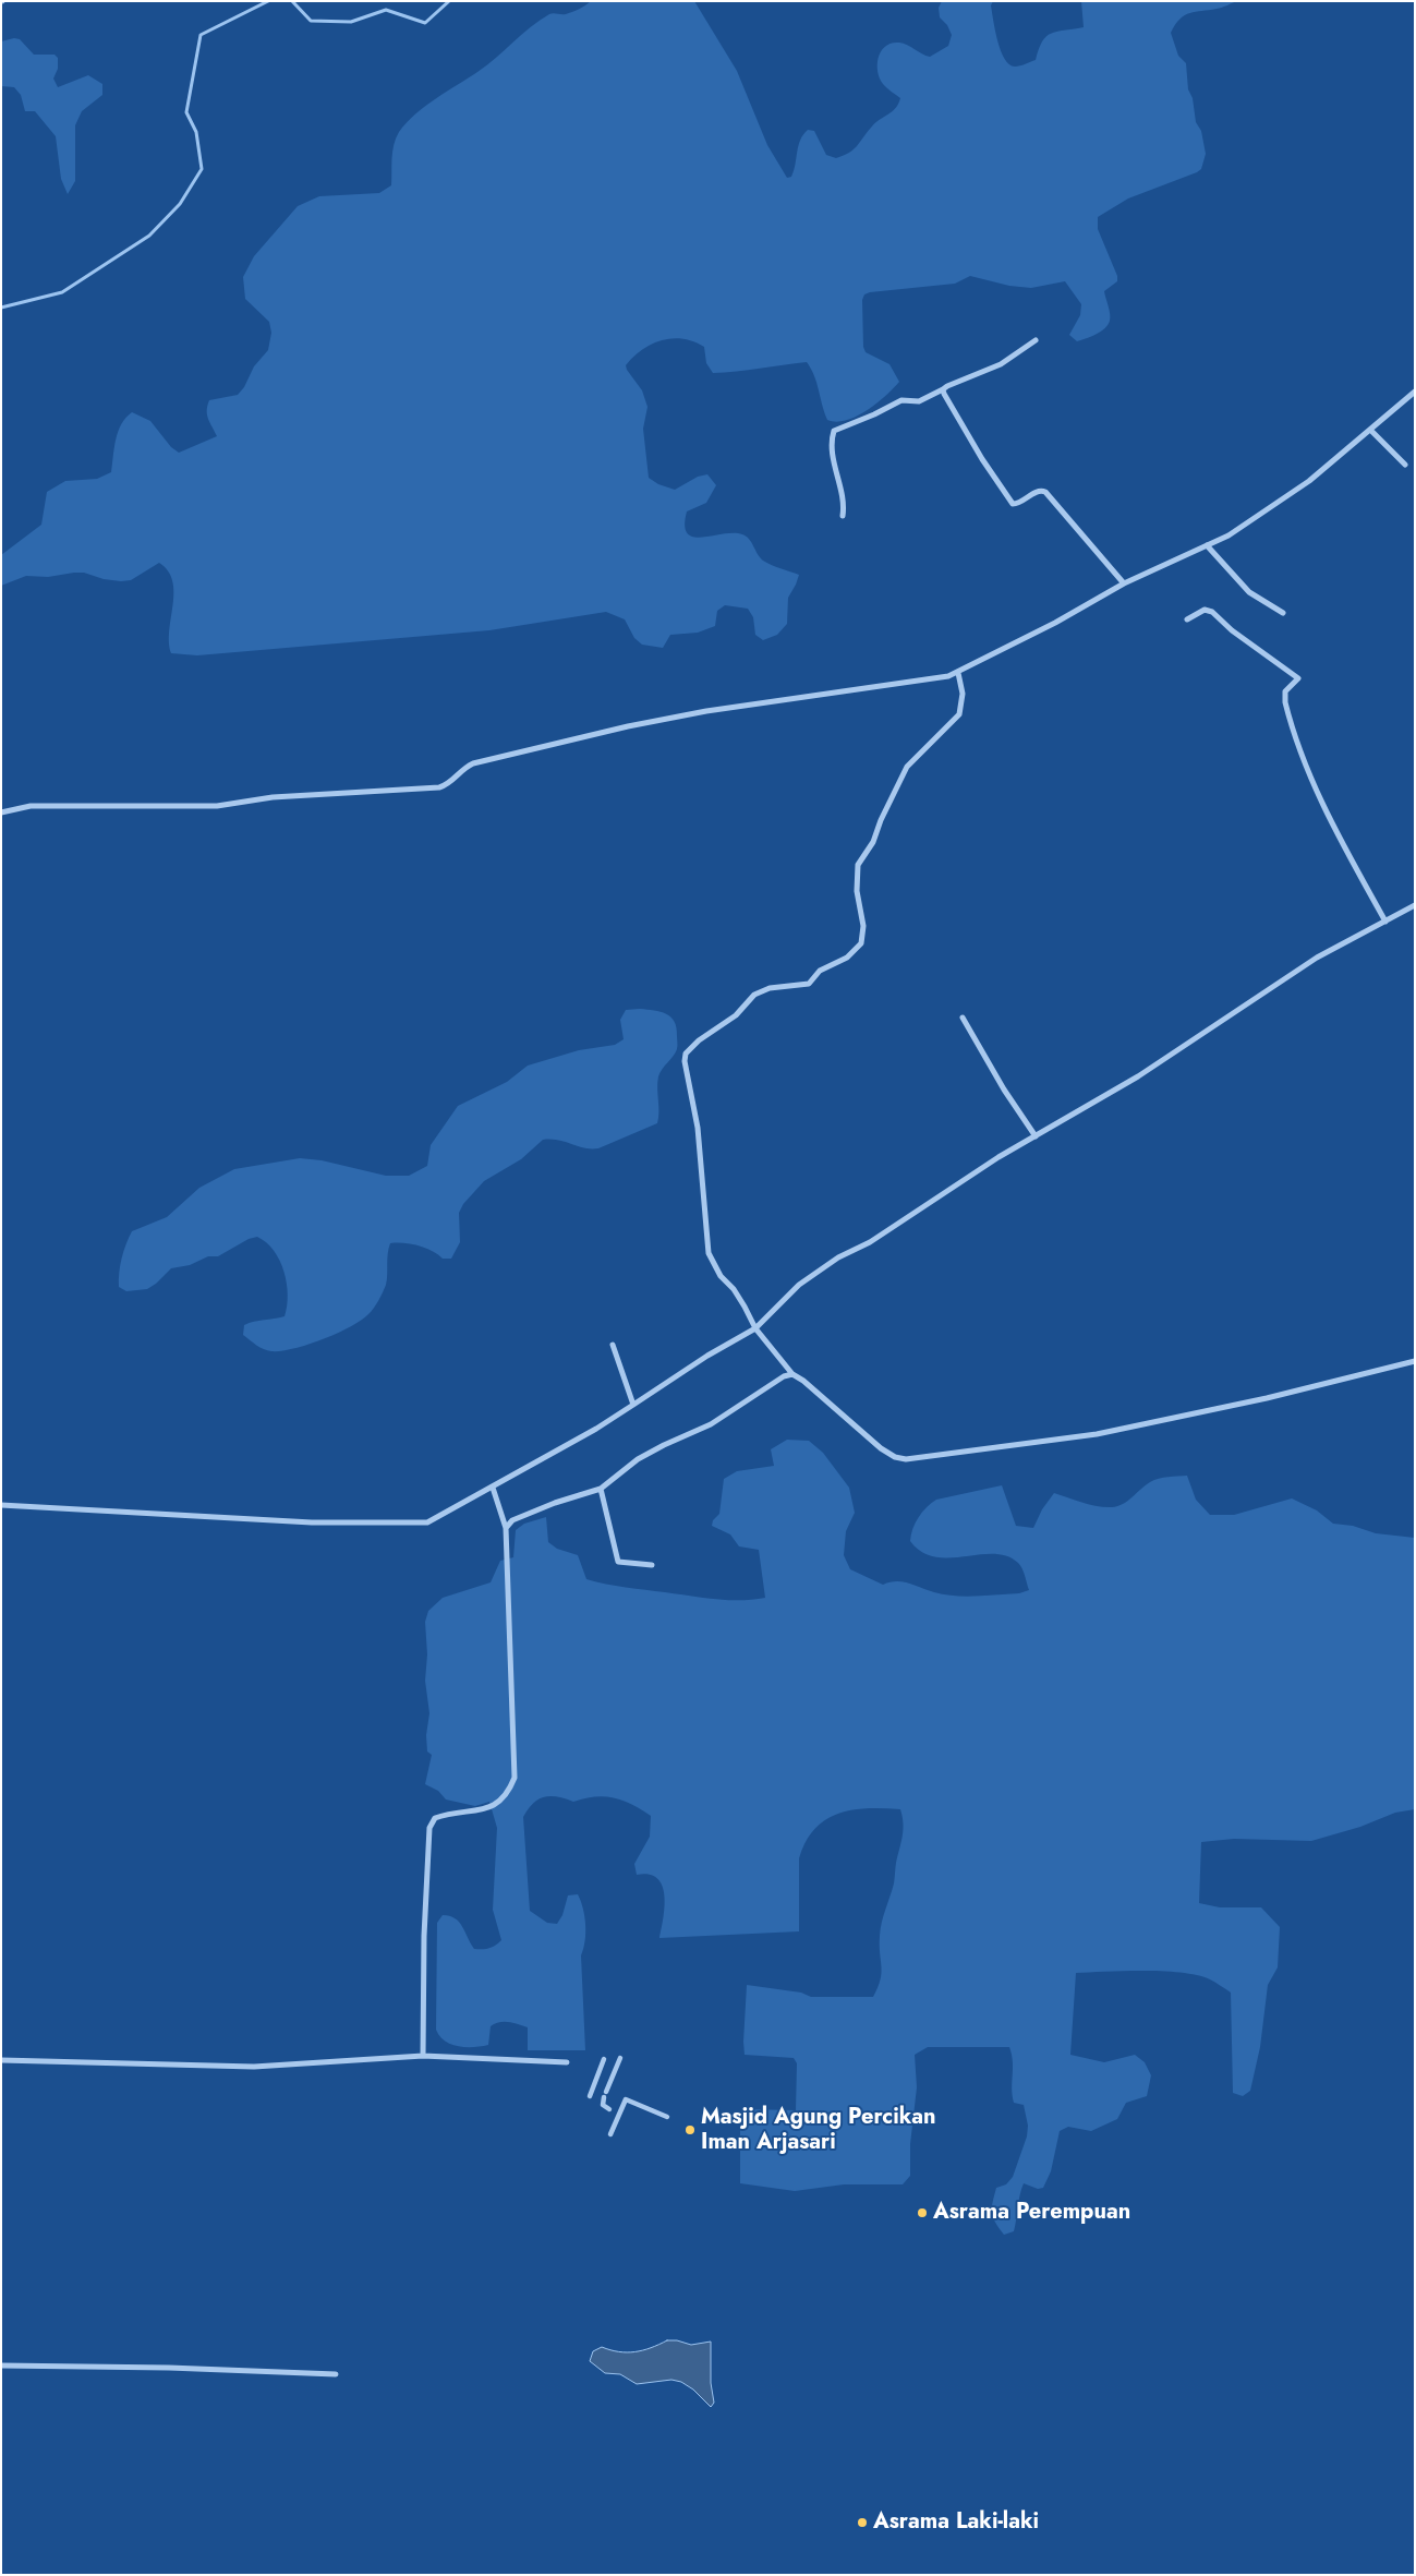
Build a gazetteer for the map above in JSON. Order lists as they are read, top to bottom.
{
  "places": ["Masjid Agung Percikan Iman Arjasari", "Asrama Perempuan", "Asrama Laki-laki"]
}
